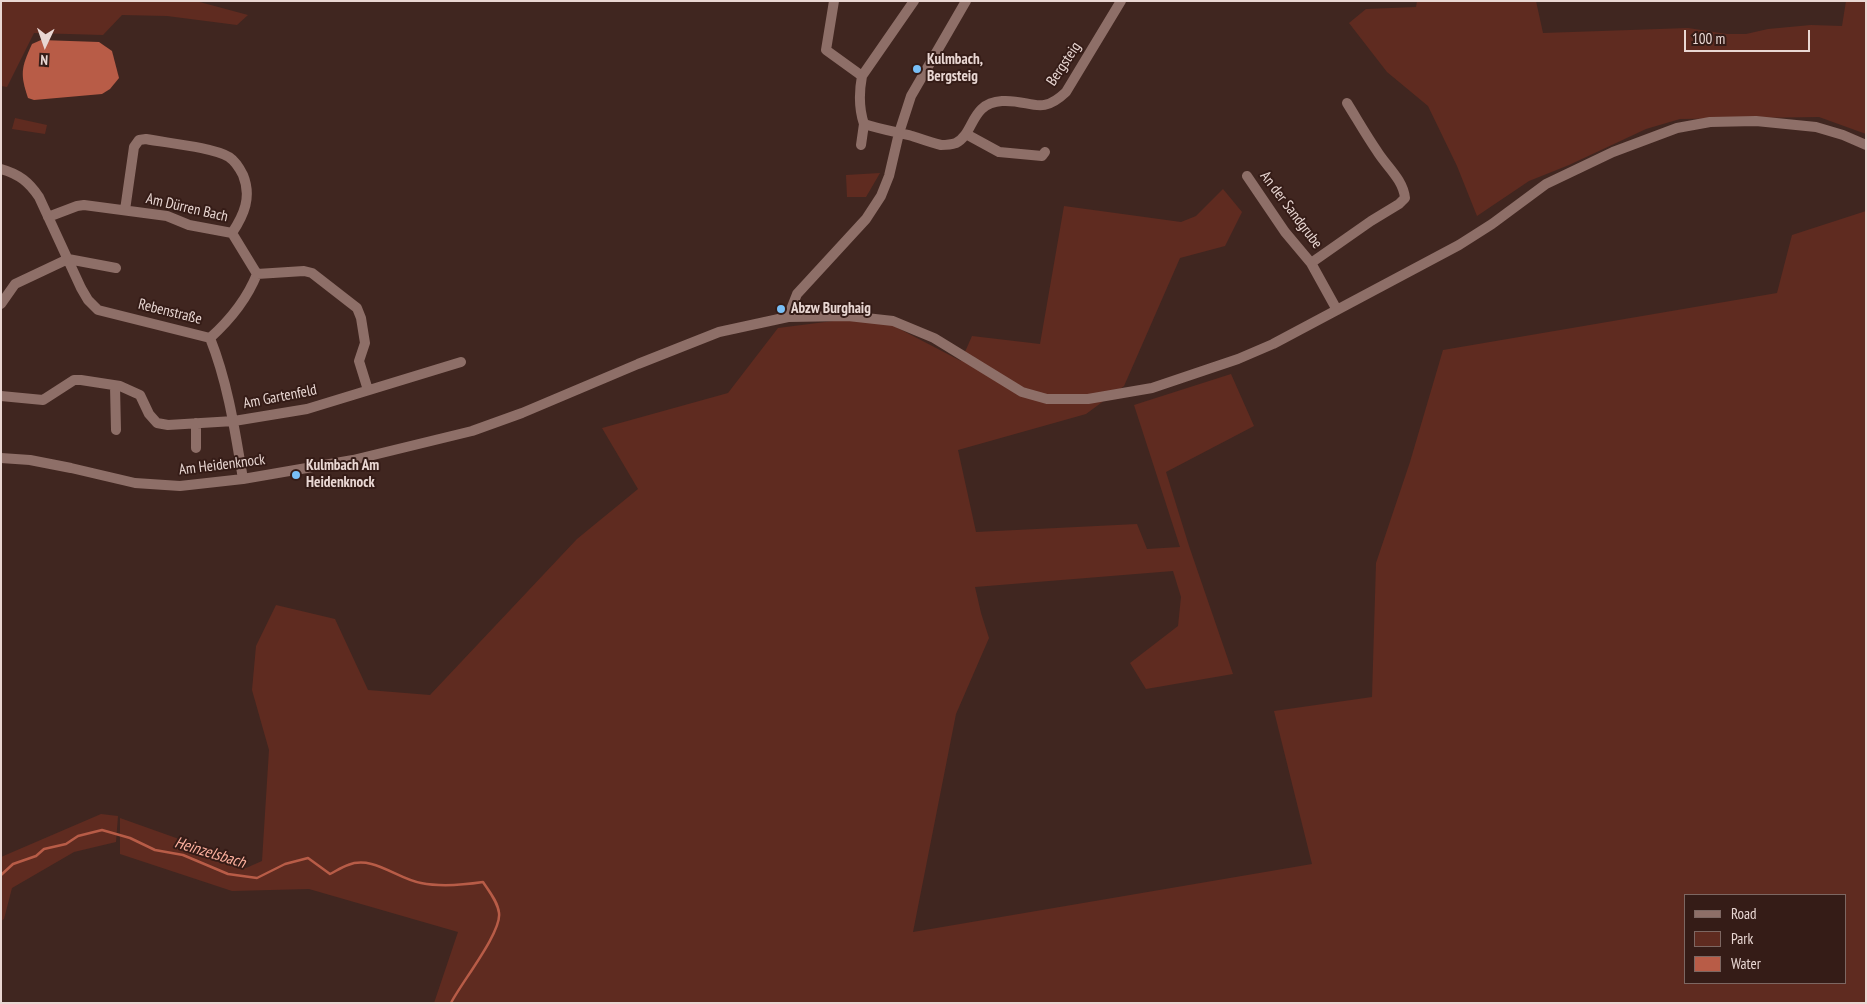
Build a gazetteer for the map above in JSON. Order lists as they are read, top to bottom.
{
  "streets": {
    "street": [
      "Bergsteig",
      "Am Dürren Bach",
      "An der Sandgrube",
      "Rebenstraße",
      "Am Gartenfeld",
      "Am Heidenknock"
    ]
  },
  "crossings": [
    ["Am Dürren Bach", "Rebenstraße"],
    ["An der Sandgrube", "Am Heidenknock"],
    ["Rebenstraße", "Am Gartenfeld"],
    ["Rebenstraße", "Am Heidenknock"]
  ],
  "water": ["Heinzelsbach"],
  "places": ["Kulmbach, Bergsteig", "Abzw Burghaig", "Kulmbach Am Heidenknock"],
  "legend": ["Road", "Park", "Water"],
  "scale_bar": "100 m",
  "north": "bottom"
}
